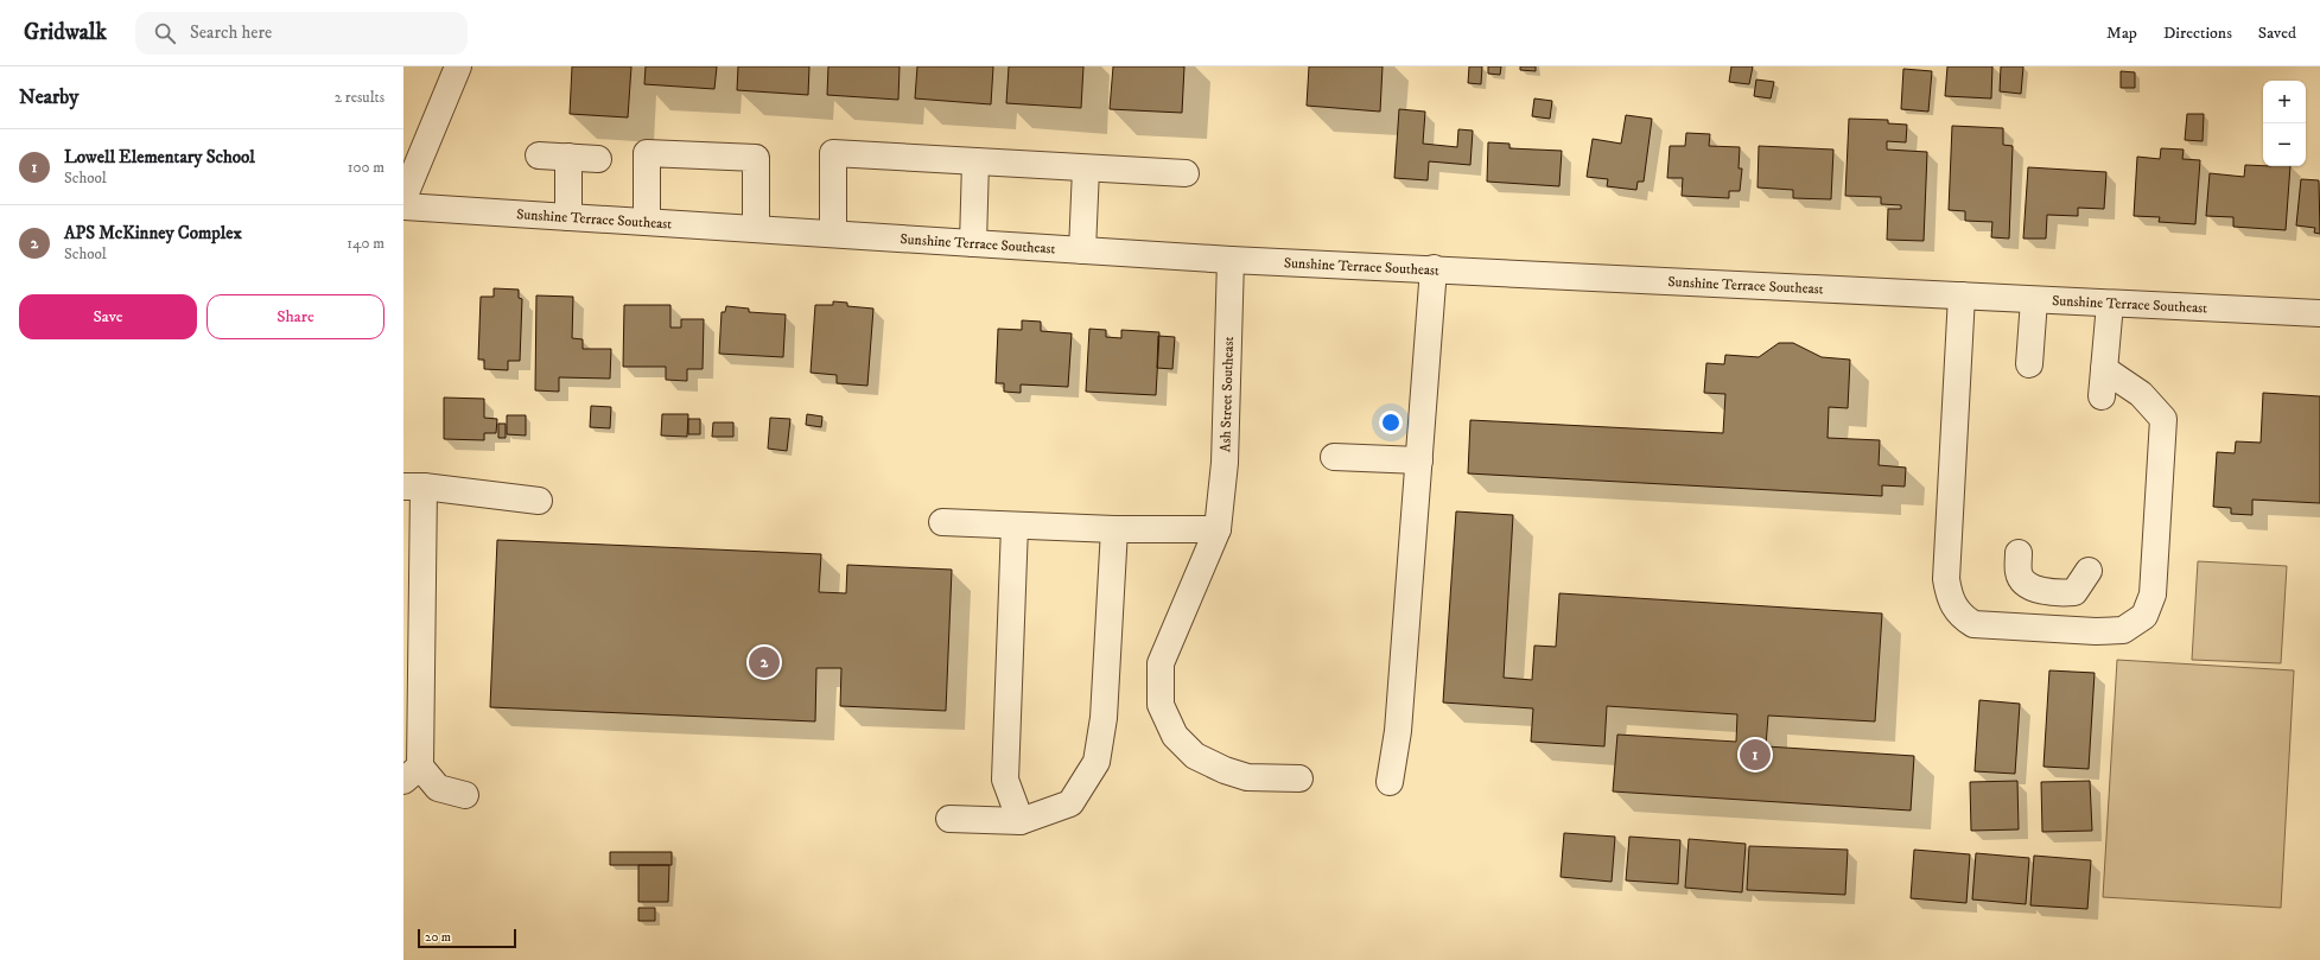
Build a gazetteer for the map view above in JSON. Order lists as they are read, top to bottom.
{
  "streets": {
    "street": ["Sunshine Terrace Southeast", "Ash Street Southeast"]
  },
  "crossings": [
    ["Sunshine Terrace Southeast", "Ash Street Southeast"]
  ],
  "scale_bar": "20 m",
  "page": {
    "header": "Gridwalk",
    "search": "Search here",
    "nav": ["Map", "Directions", "Saved"],
    "heading": ["Nearby", "2 results"],
    "map_buttons": ["+", "−"],
    "list": [
      {
        "mark": "1",
        "name": "Lowell Elementary School",
        "note": "School",
        "value": "100 m"
      },
      {
        "mark": "2",
        "name": "APS McKinney Complex",
        "note": "School",
        "value": "140 m"
      }
    ],
    "buttons": ["Save", "Share"],
    "pins": ["2", "1"],
    "scale": "20 m"
  }
}
